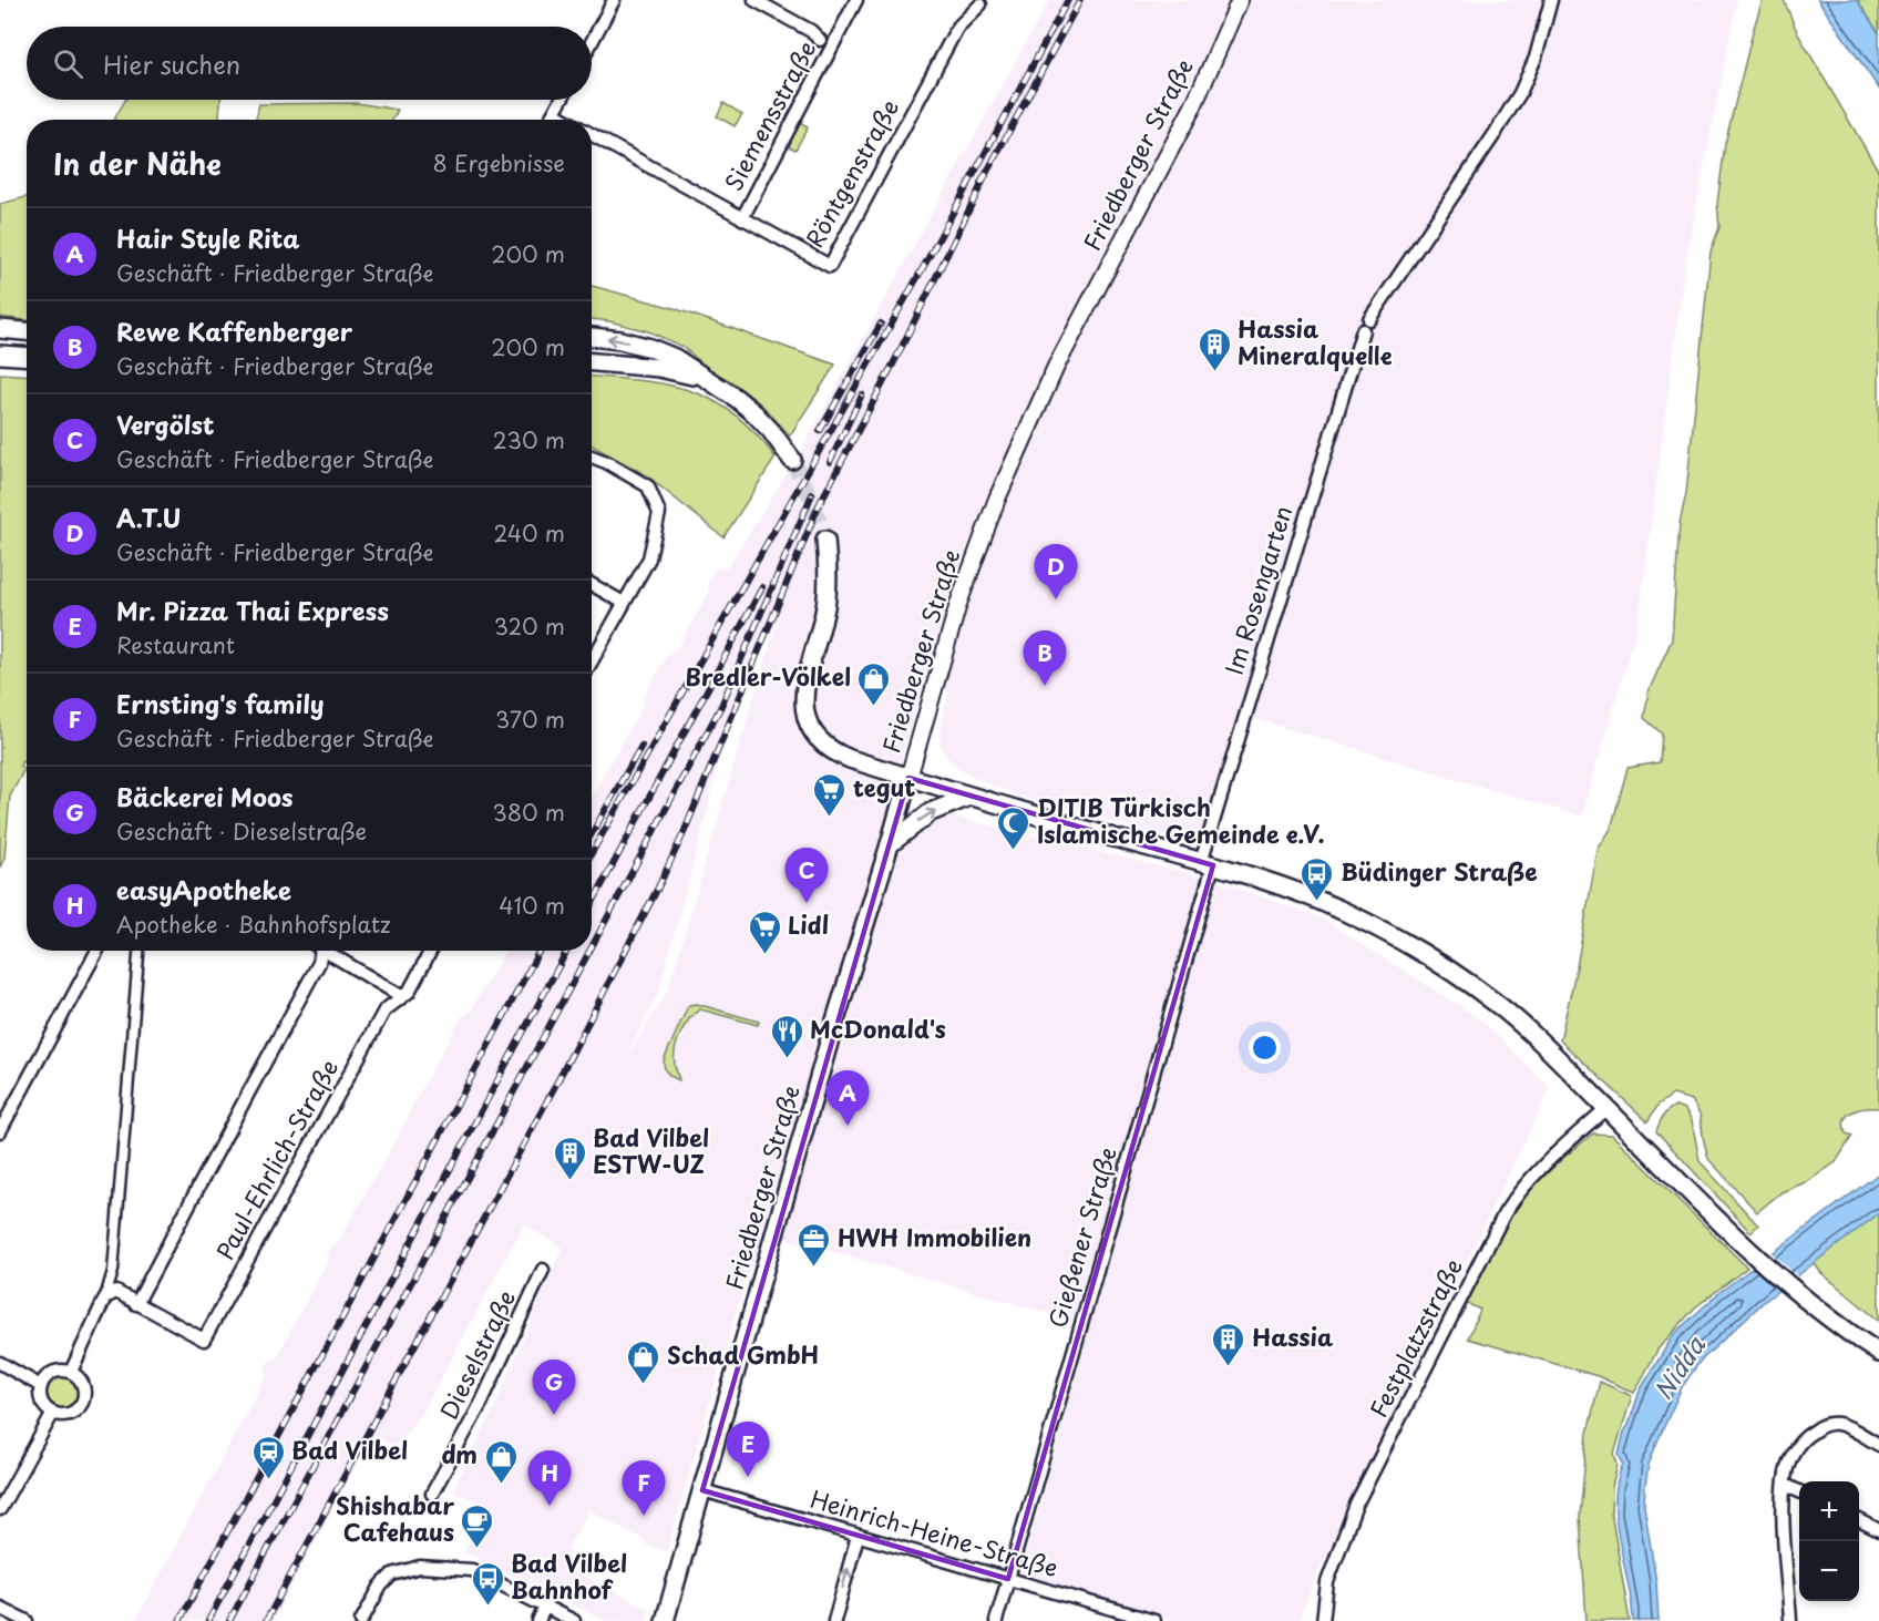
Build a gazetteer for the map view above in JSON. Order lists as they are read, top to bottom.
{
  "streets": {
    "main road": ["Friedberger Straße"],
    "street": [
      "Siemensstraße",
      "Röntgenstraße",
      "Im Rosengarten",
      "Paul-Ehrlich-Straße",
      "Gießener Straße",
      "Festplatzstraße",
      "Dieselstraße",
      "Heinrich-Heine-Straße"
    ]
  },
  "crossings": [
    ["Siemensstraße", "Röntgenstraße"],
    ["Friedberger Straße", "Heinrich-Heine-Straße"],
    ["Im Rosengarten", "Gießener Straße"],
    ["Gießener Straße", "Heinrich-Heine-Straße"]
  ],
  "water": ["Nidda"],
  "places": {
    "building": ["Hassia Mineralquelle", "Bad Vilbel ESTW-UZ", "Hassia"],
    "shop": ["Bredler-Völkel", "Schad GmbH", "dm"],
    "supermarket": ["tegut", "Lidl"],
    "mosque": ["DITIB Türkisch Islamische Gemeinde e.V."],
    "bus stop": ["Büdinger Straße", "Bad Vilbel Bahnhof"],
    "restaurant": ["McDonald's"],
    "office": ["HWH Immobilien"],
    "station": ["Bad Vilbel"],
    "cafe": ["Shishabar Cafehaus"]
  },
  "page": {
    "search": "Hier suchen",
    "heading": ["In der Nähe", "8 Ergebnisse"],
    "list": [
      {
        "mark": "A",
        "name": "Hair Style Rita",
        "note": "Geschäft · Friedberger Straße",
        "value": "200 m"
      },
      {
        "mark": "B",
        "name": "Rewe Kaffenberger",
        "note": "Geschäft · Friedberger Straße",
        "value": "200 m"
      },
      {
        "mark": "C",
        "name": "Vergölst",
        "note": "Geschäft · Friedberger Straße",
        "value": "230 m"
      },
      {
        "mark": "D",
        "name": "A.T.U",
        "note": "Geschäft · Friedberger Straße",
        "value": "240 m"
      },
      {
        "mark": "E",
        "name": "Mr. Pizza Thai Express",
        "note": "Restaurant",
        "value": "320 m"
      },
      {
        "mark": "F",
        "name": "Ernsting's family",
        "note": "Geschäft · Friedberger Straße",
        "value": "370 m"
      },
      {
        "mark": "G",
        "name": "Bäckerei Moos",
        "note": "Geschäft · Dieselstraße",
        "value": "380 m"
      },
      {
        "mark": "H",
        "name": "easyApotheke",
        "note": "Apotheke · Bahnhofsplatz",
        "value": "410 m"
      }
    ],
    "pins": [
      "D",
      "B",
      "C",
      "A",
      "G",
      "E",
      "H",
      "F"
    ],
    "map_buttons": ["+", "−"]
  }
}
